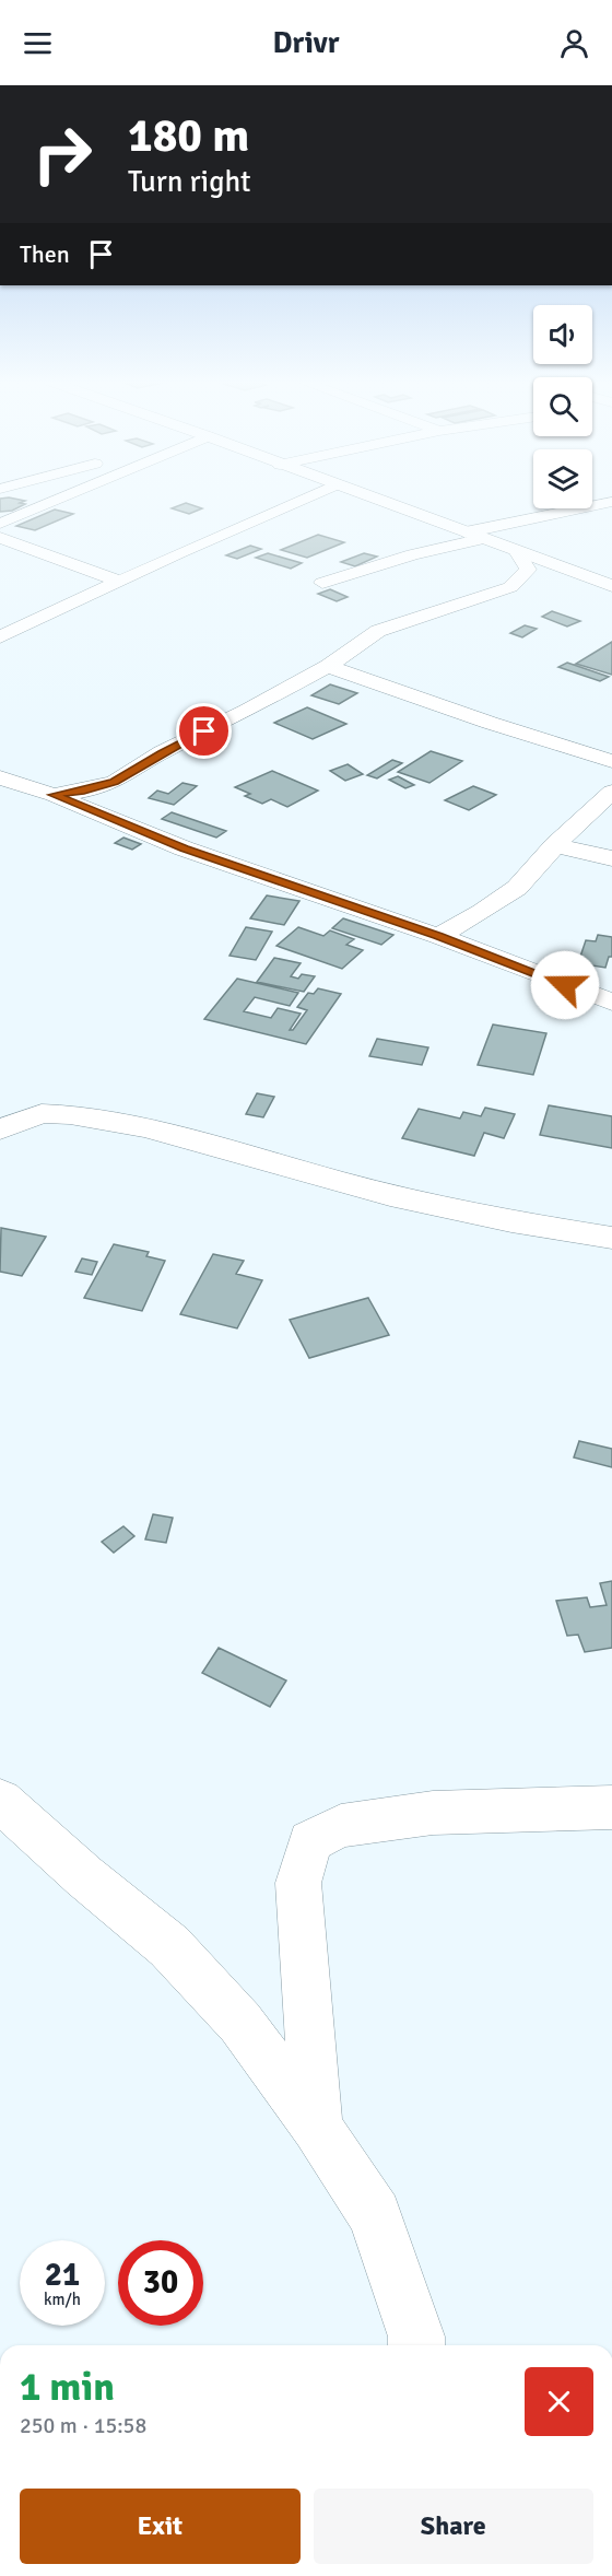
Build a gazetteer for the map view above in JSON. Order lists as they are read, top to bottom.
{
  "page": {
    "header": "Drivr",
    "turn": ["180 m", "Turn right"],
    "then": "Then",
    "speed": "21 km/h",
    "limit": "30",
    "heading": ["1 min", "250 m · 15:58"],
    "buttons": ["Exit", "Share"]
  }
}
